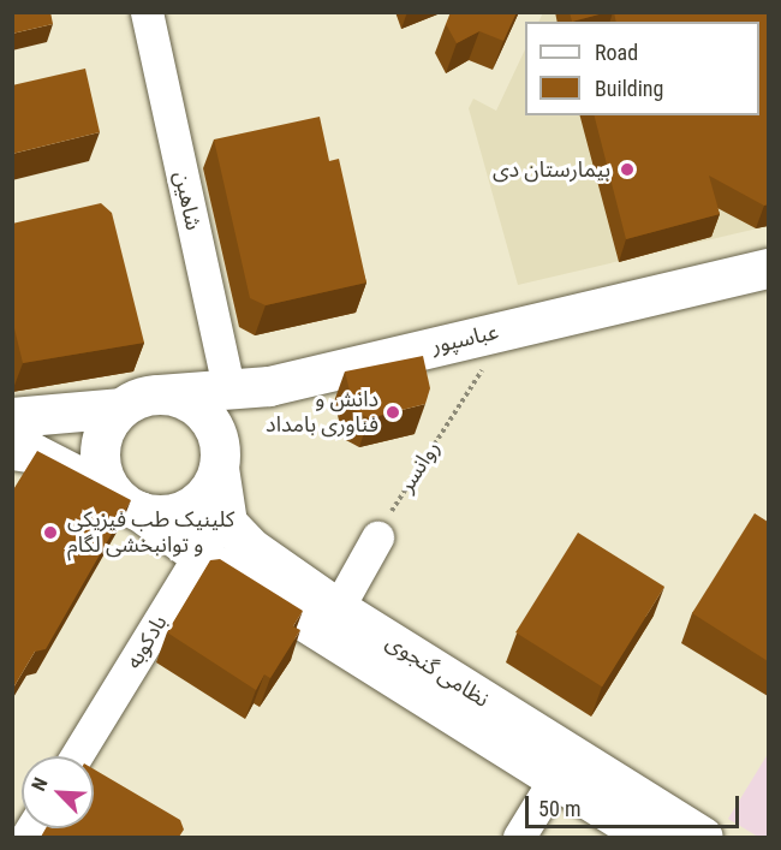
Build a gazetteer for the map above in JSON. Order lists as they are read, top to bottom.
{
  "streets": {
    "main road": ["عباسپور", "نظامی گنجوی"],
    "street": ["شاهین", "بادکوبه"],
    "path": ["روانسر"]
  },
  "crossings": [
    ["شاهین", "عباسپور"],
    ["عباسپور", "روانسر"],
    ["عباسپور", "نظامی گنجوی"],
    ["بادکوبه", "نظامی گنجوی"]
  ],
  "places": ["بیمارستان دی", "دانش و فناوری بامداد", "کلینیک طب فیزیکی و توانبخشی لگام"],
  "legend": ["Road", "Building"],
  "scale_bar": "50 m",
  "north": "top left"
}
